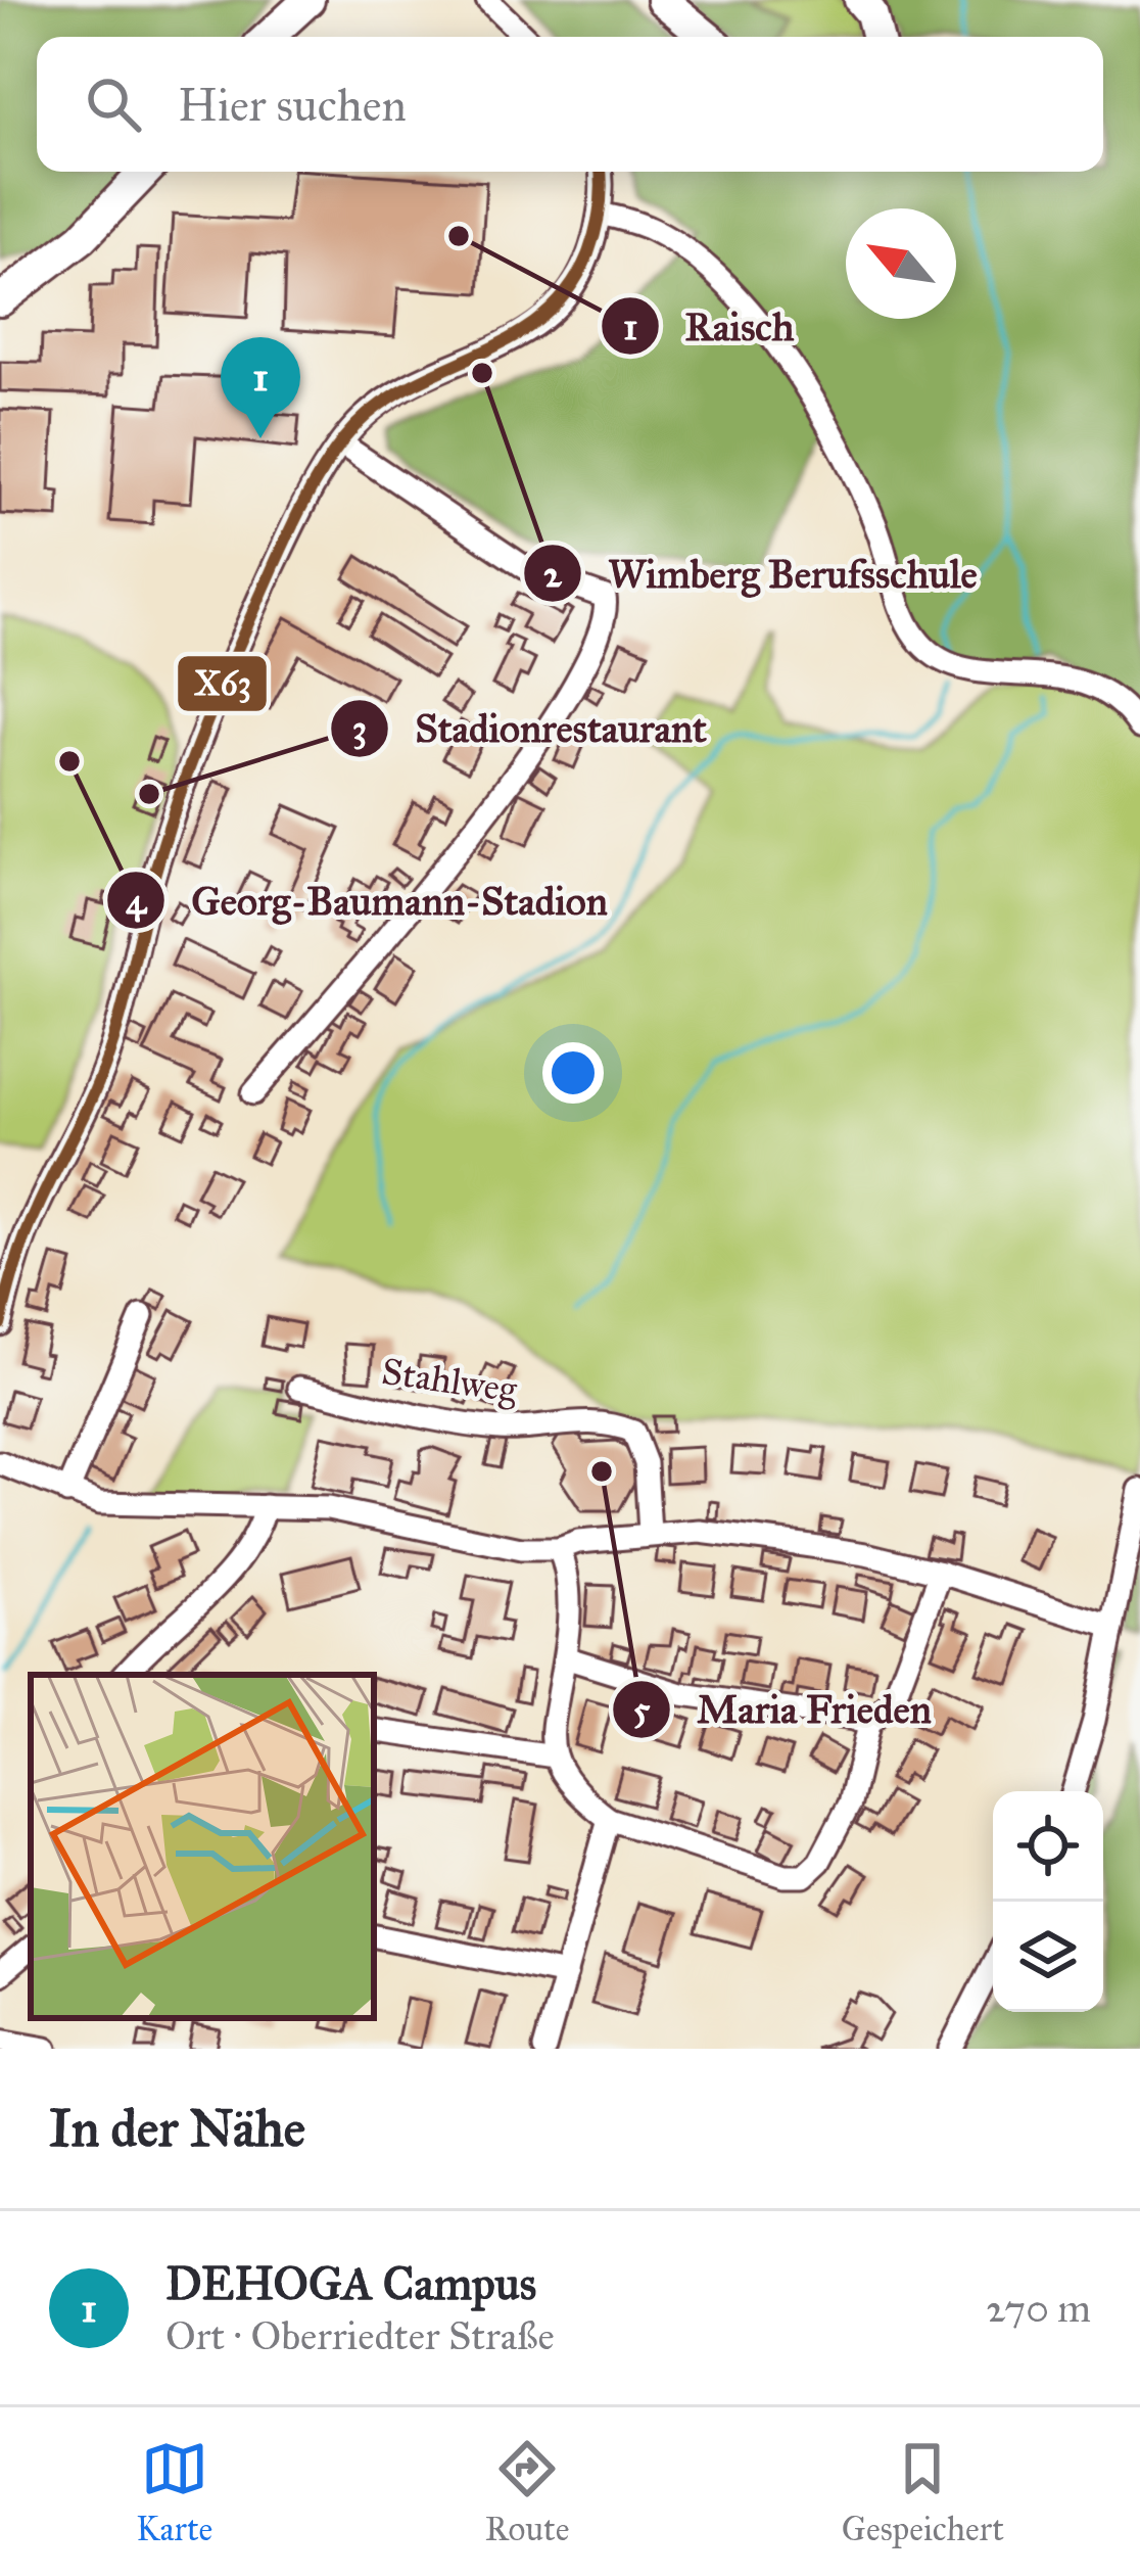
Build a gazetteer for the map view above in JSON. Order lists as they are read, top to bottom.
{
  "streets": {
    "street": ["Stahlweg"]
  },
  "places": [
    "Raisch",
    "Wimberg Berufsschule",
    "Georg-Baumann-Stadion",
    "Stadionrestaurant",
    "Maria Frieden"
  ],
  "lines": ["transit line X63"],
  "north": "top left",
  "page": {
    "search": "Hier suchen",
    "pins": "1",
    "heading": "In der Nähe",
    "list": [
      {
        "mark": "1",
        "name": "DEHOGA Campus",
        "note": "Ort · Oberriedter Straße",
        "value": "270 m"
      }
    ],
    "nav": ["Karte", "Route", "Gespeichert"]
  }
}
